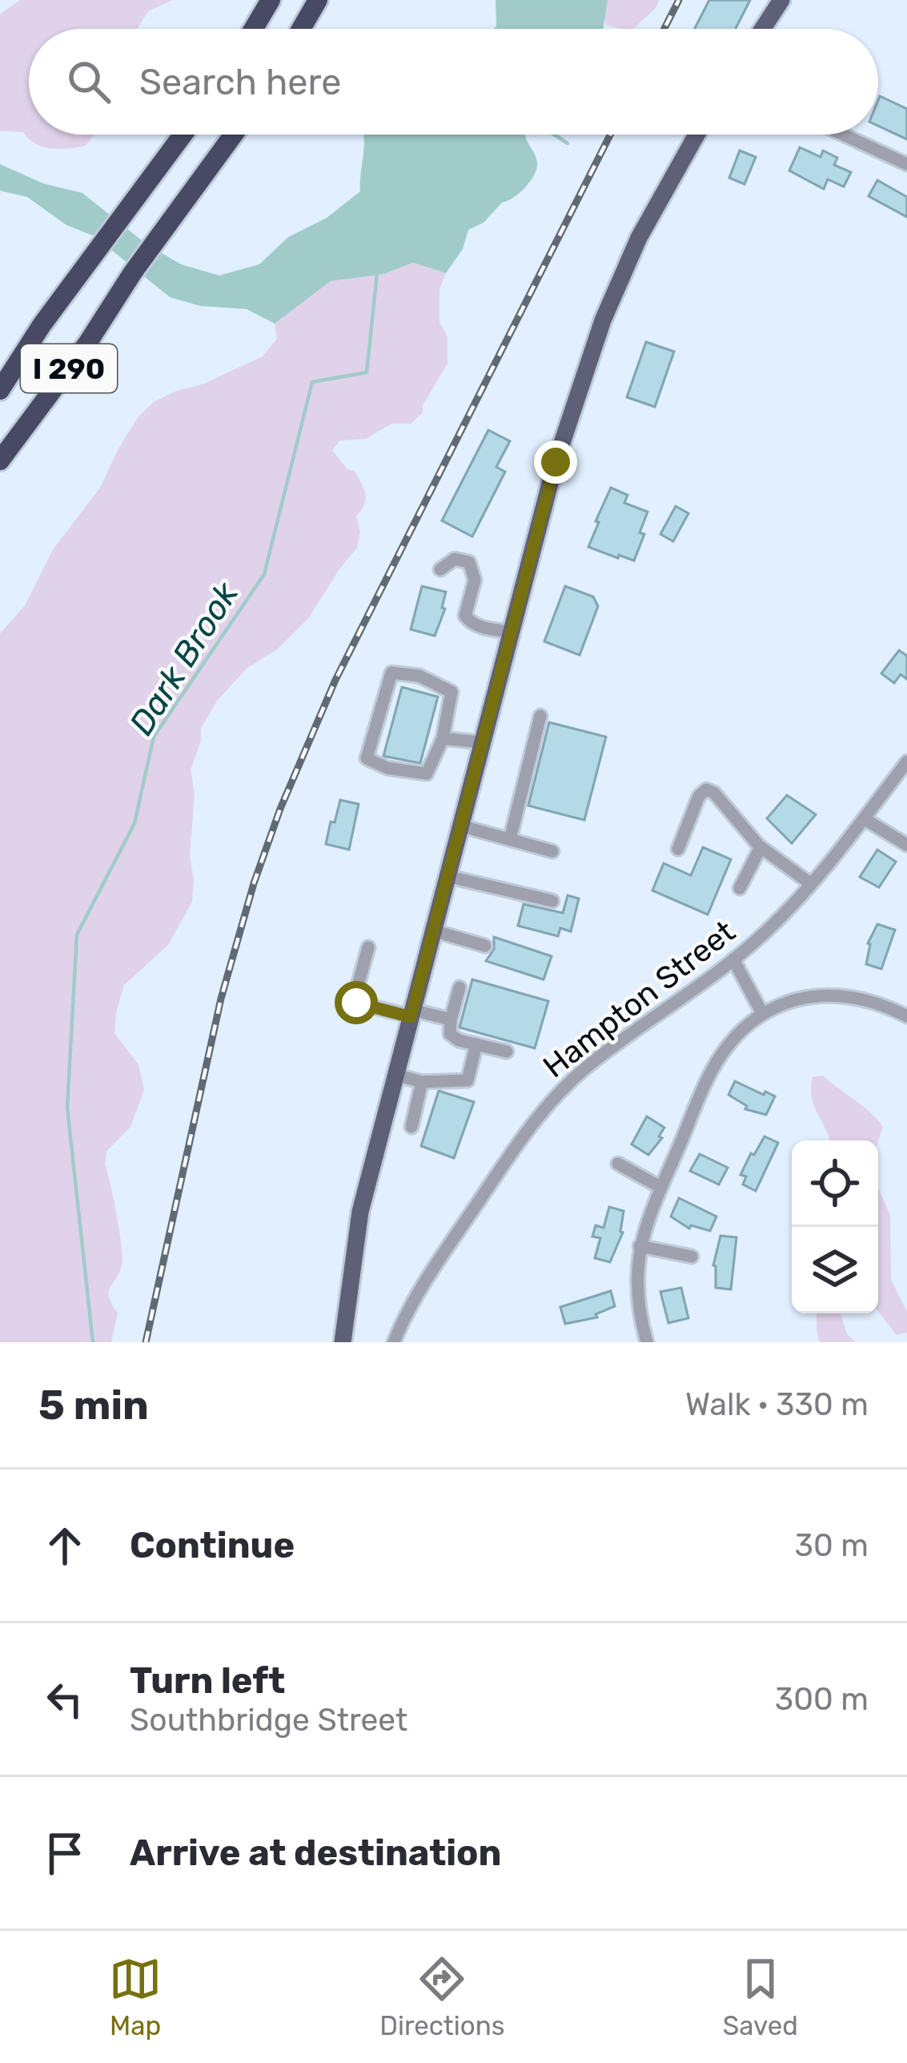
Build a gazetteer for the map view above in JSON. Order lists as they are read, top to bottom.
{
  "streets": {
    "highway": ["I 290"],
    "street": ["Hampton Street"]
  },
  "water": ["Dark Brook"],
  "page": {
    "search": "Search here",
    "heading": ["5 min", "Walk · 330 m"],
    "list": [
      ["Continue", "30 m"],
      ["Turn left", "Southbridge Street", "300 m"],
      "Arrive at destination"
    ],
    "nav": ["Map", "Directions", "Saved"]
  }
}
